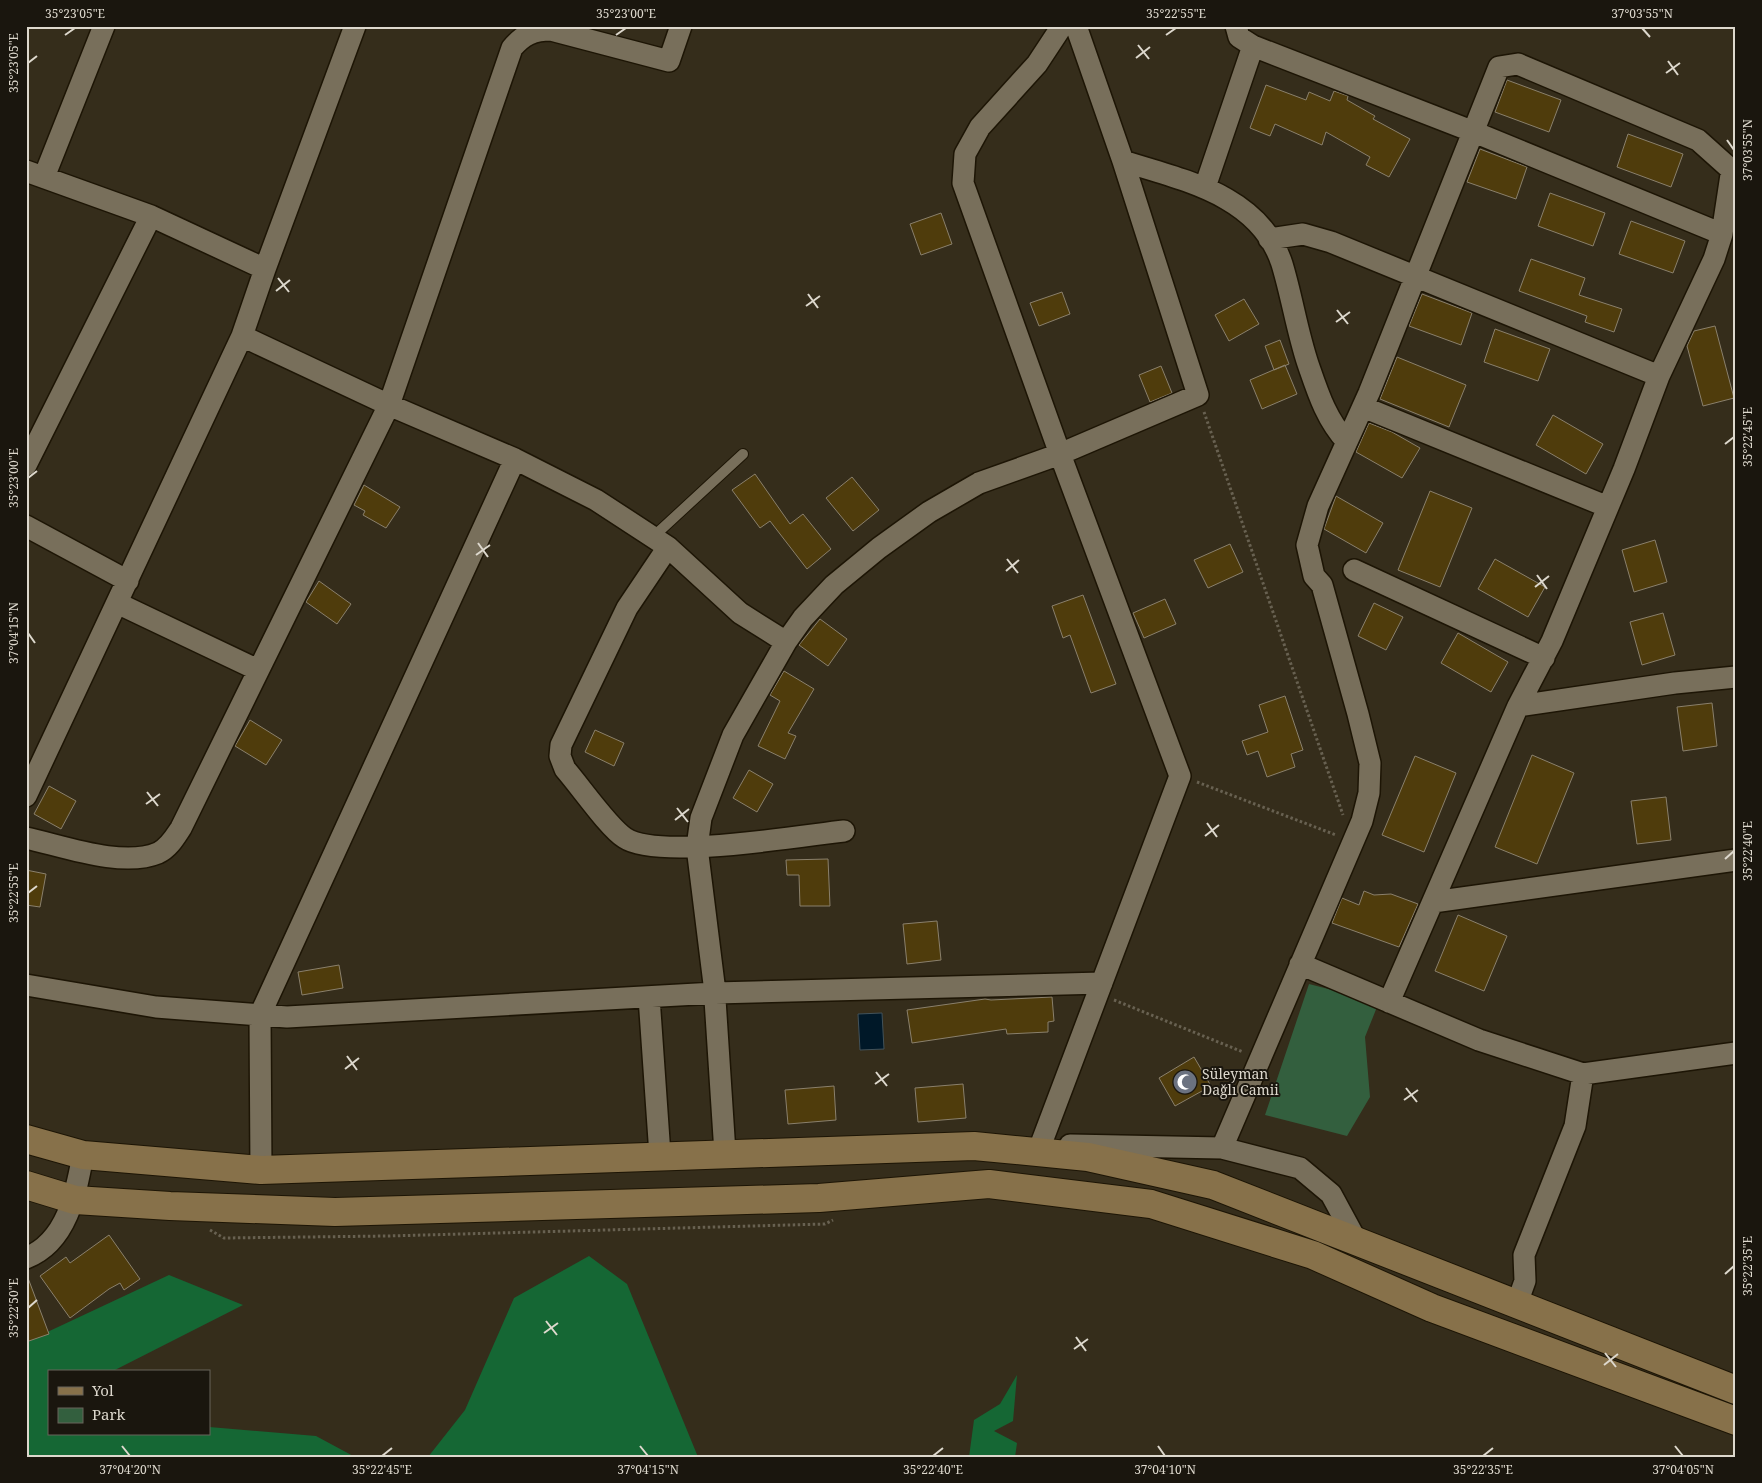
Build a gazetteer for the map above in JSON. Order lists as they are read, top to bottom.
{
  "places": {
    "mosque": ["Süleyman Dağlı Camii"]
  },
  "legend": ["Yol", "Park"],
  "coordinates": [
    "35°23'05\"E",
    "35°23'00\"E",
    "35°22'55\"E",
    "37°03'55\"N",
    "35°22'45\"E",
    "37°04'15\"N",
    "35°22'40\"E",
    "35°22'35\"E",
    "35°22'50\"E",
    "37°04'20\"N",
    "37°04'10\"N",
    "37°04'05\"N"
  ]
}
